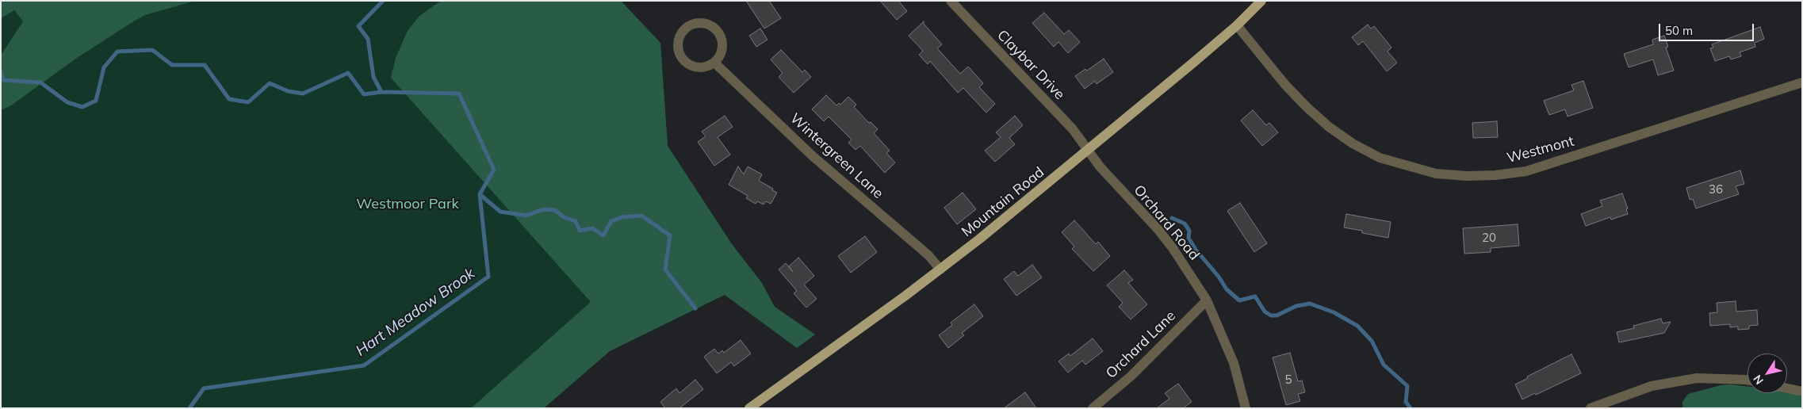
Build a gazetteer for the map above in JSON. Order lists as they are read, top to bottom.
{
  "streets": {
    "main road": ["Mountain Road"],
    "street": [
      "Claybar Drive",
      "Westmont",
      "Wintergreen Lane",
      "Orchard Road",
      "Orchard Lane"
    ]
  },
  "crossings": [
    ["Claybar Drive", "Mountain Road"],
    ["Claybar Drive", "Orchard Road"],
    ["Westmont", "Mountain Road"],
    ["Wintergreen Lane", "Mountain Road"],
    ["Mountain Road", "Orchard Road"],
    ["Orchard Road", "Orchard Lane"]
  ],
  "water": ["Hart Meadow Brook"],
  "parks": ["Westmoor Park"],
  "house_numbers": ["36", "20", "5"],
  "scale_bar": "50 m",
  "north": "bottom left"
}
